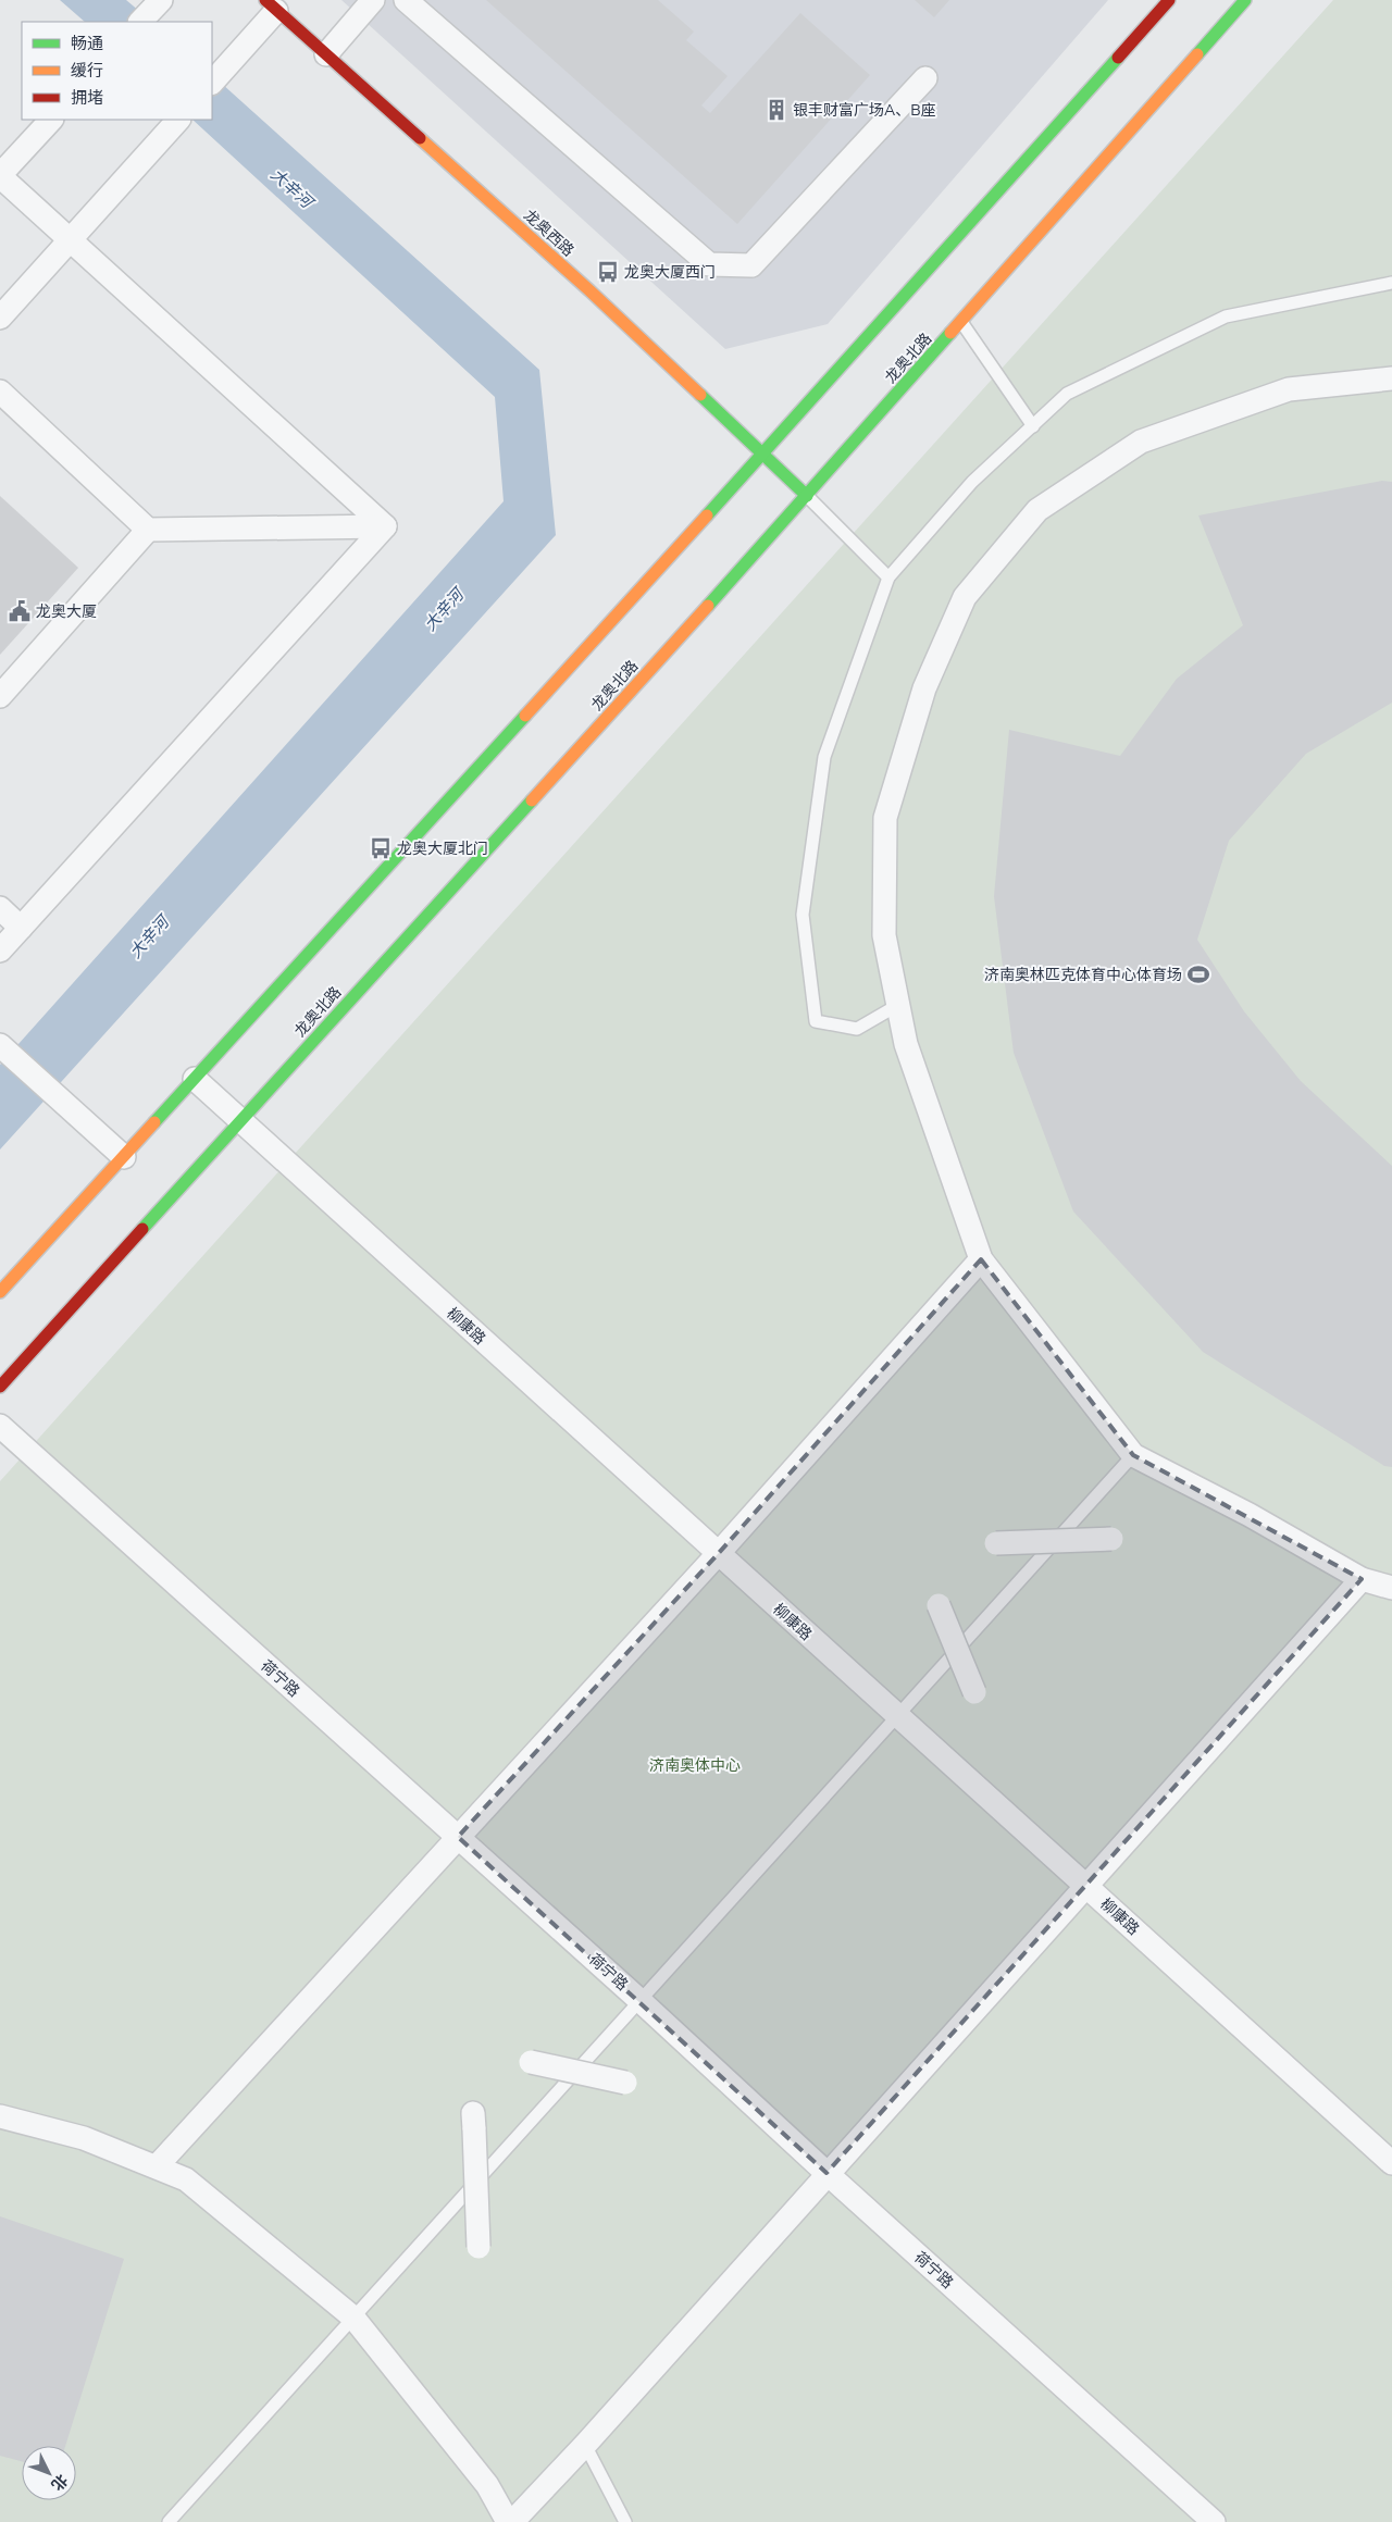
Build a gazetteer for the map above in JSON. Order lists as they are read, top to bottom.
{
  "streets": {
    "main road": ["龙奥西路", "龙奥北路"],
    "street": ["柳康路", "荷宁路"]
  },
  "crossings": [
    ["龙奥西路", "龙奥北路"],
    ["龙奥北路", "柳康路"]
  ],
  "water": ["大辛河"],
  "parks": ["济南奥体中心"],
  "places": {
    "building": ["银丰财富广场A、B座"],
    "bus stop": ["龙奥大厦西门", "龙奥大厦北门"],
    "public building": ["龙奥大厦"],
    "sports": ["济南奥林匹克体育中心体育场"]
  },
  "legend": ["畅通", "缓行", "拥堵"],
  "north": "bottom right"
}
